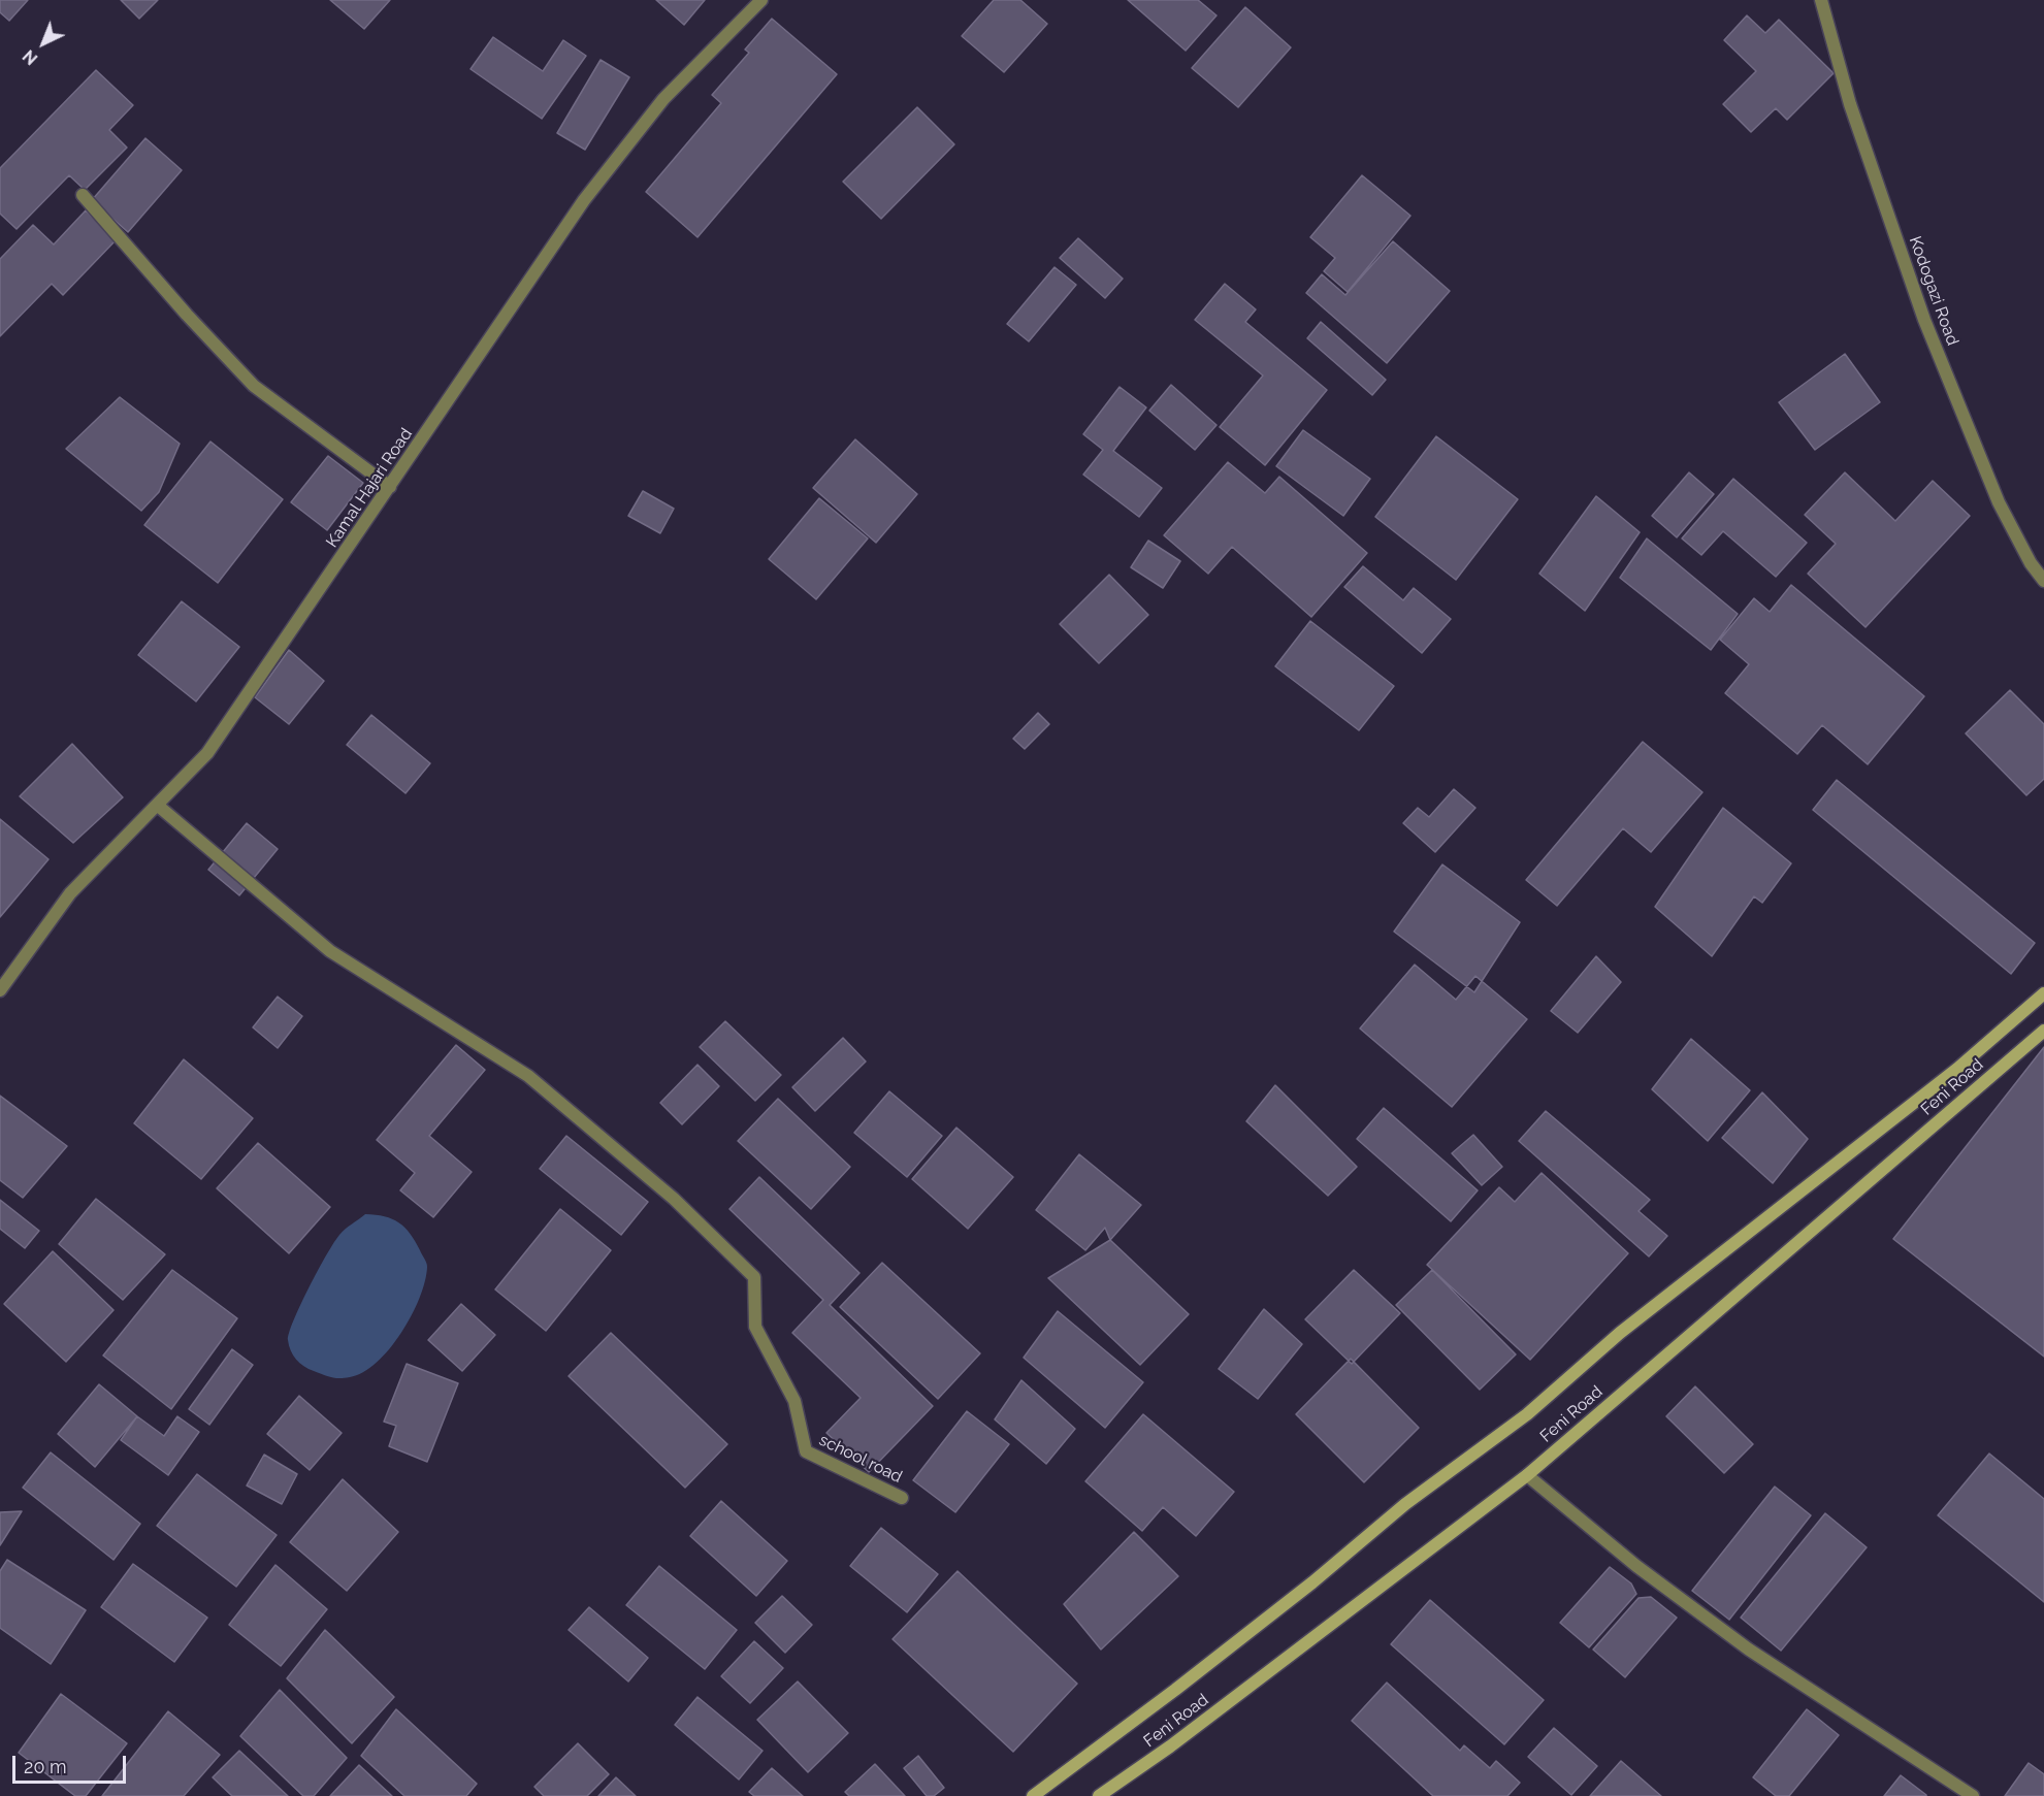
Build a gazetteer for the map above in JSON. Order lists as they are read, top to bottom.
{
  "streets": {
    "main road": ["Feni Road"],
    "street": ["Kodogazi Road", "Kamal Hajari Road", "school road"]
  },
  "crossings": [
    ["Kamal Hajari Road", "school road"]
  ],
  "scale_bar": "20 m",
  "north": "bottom left"
}
